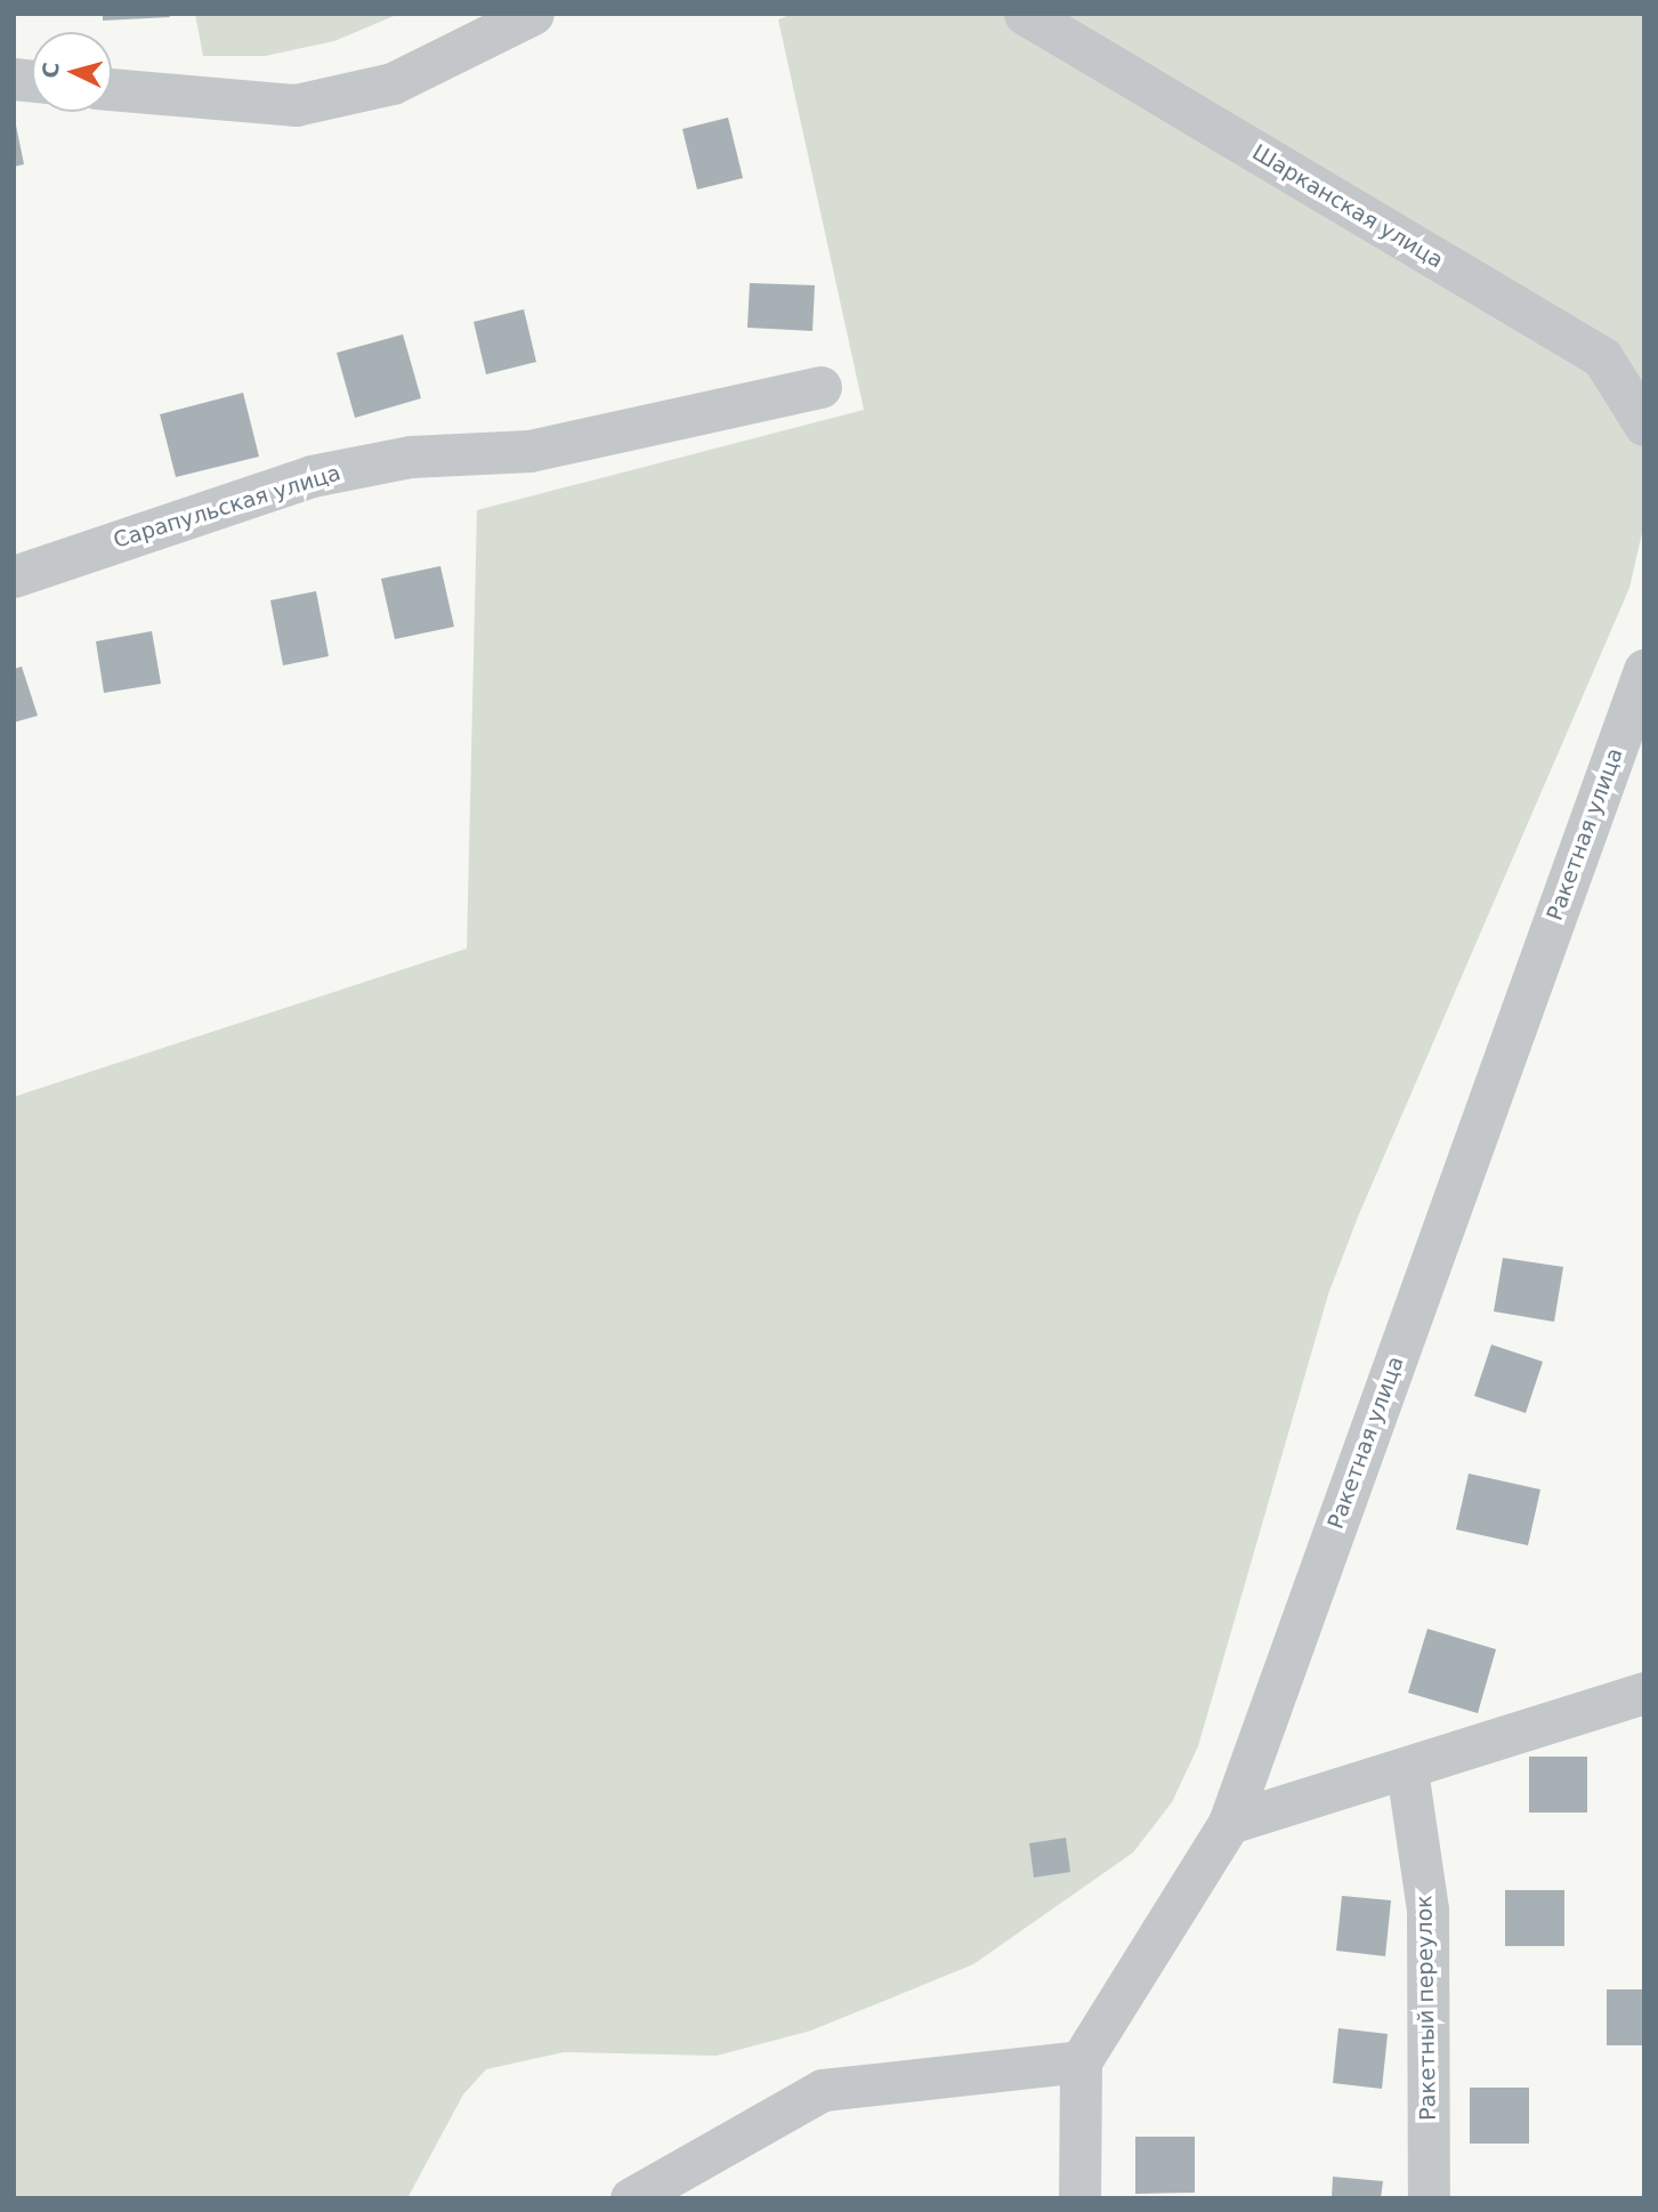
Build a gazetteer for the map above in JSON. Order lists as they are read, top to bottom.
{
  "streets": {
    "street": [
      "Шарканская улица",
      "Сарапульская улица",
      "Ракетная улица",
      "Ракетный переулок"
    ]
  },
  "north": "left"
}
